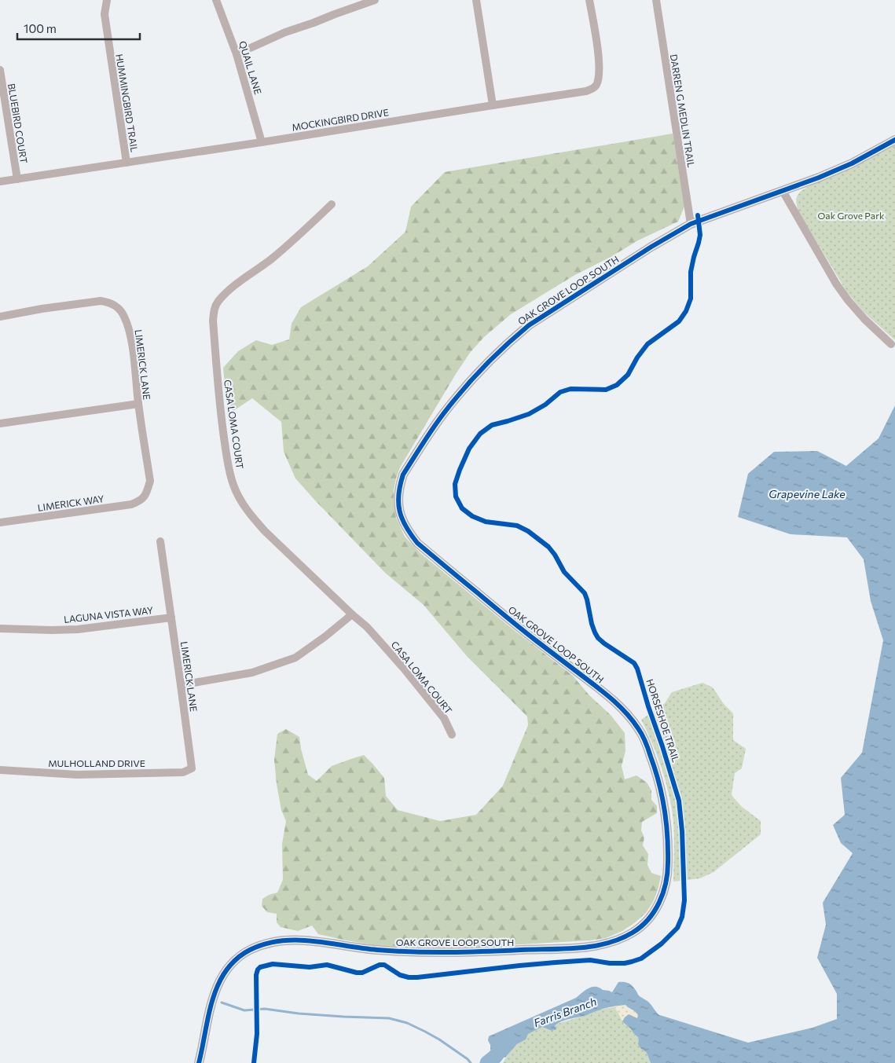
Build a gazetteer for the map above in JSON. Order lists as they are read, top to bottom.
{
  "streets": {
    "street": [
      "QUAIL LANE",
      "HUMMINGBIRD TRAIL",
      "DARREN G MEDLIN TRAIL",
      "MOCKINGBIRD DRIVE",
      "BLUEBIRD COURT",
      "OAK GROVE LOOP SOUTH",
      "LIMERICK LANE",
      "CASA LOMA COURT",
      "LIMERICK WAY",
      "LAGUNA VISTA WAY",
      "MULHOLLAND DRIVE"
    ],
    "cycle path": ["HORSESHOE TRAIL"]
  },
  "crossings": [
    ["QUAIL LANE", "MOCKINGBIRD DRIVE"],
    ["HUMMINGBIRD TRAIL", "MOCKINGBIRD DRIVE"],
    ["DARREN G MEDLIN TRAIL", "OAK GROVE LOOP SOUTH"],
    ["MOCKINGBIRD DRIVE", "BLUEBIRD COURT"],
    ["LIMERICK LANE", "LIMERICK WAY"],
    ["LIMERICK LANE", "LAGUNA VISTA WAY"],
    ["LIMERICK LANE", "MULHOLLAND DRIVE"]
  ],
  "water": ["Grapevine Lake", "Farris Branch"],
  "parks": ["Oak Grove Park"],
  "scale_bar": "100 m"
}
